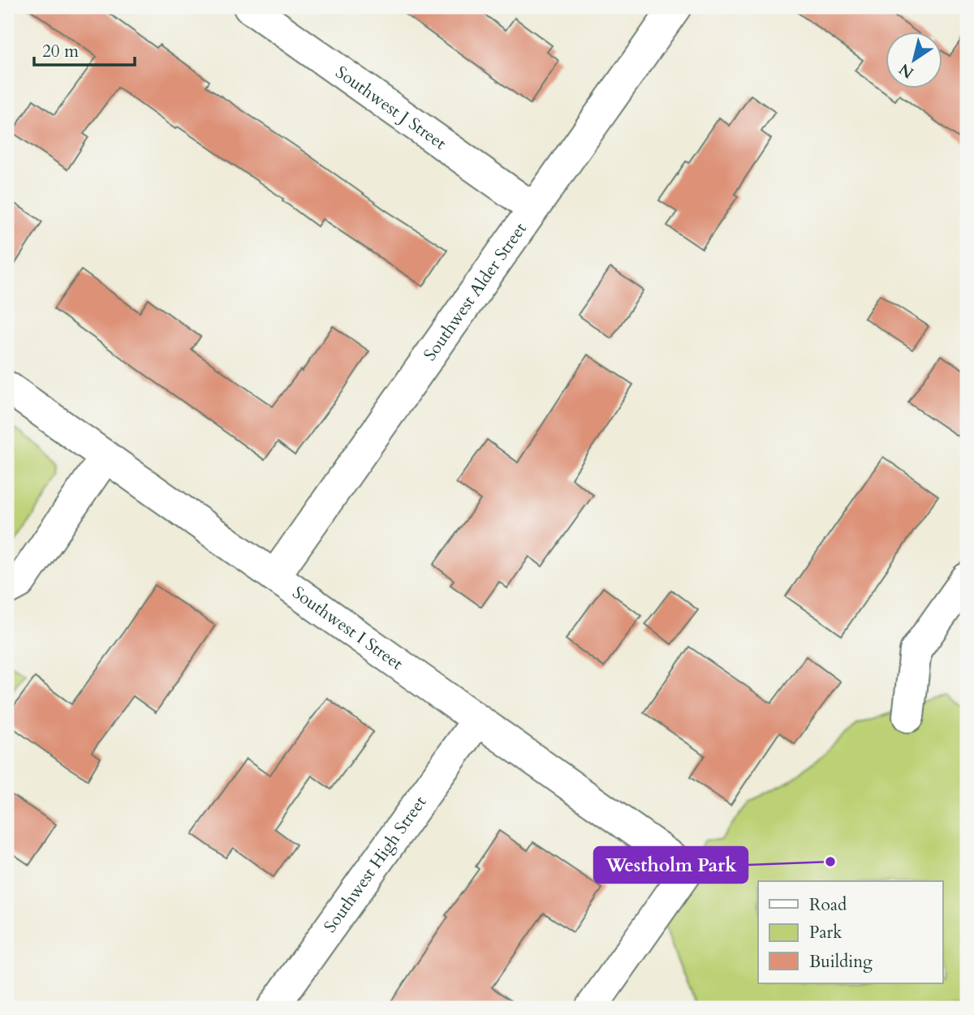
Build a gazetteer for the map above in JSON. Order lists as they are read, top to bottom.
{
  "streets": {
    "street": [
      "Southwest J Street",
      "Southwest Alder Street",
      "Southwest I Street",
      "Southwest High Street"
    ]
  },
  "crossings": [
    ["Southwest J Street", "Southwest Alder Street"],
    ["Southwest Alder Street", "Southwest I Street"],
    ["Southwest I Street", "Southwest High Street"]
  ],
  "places": ["Westholm Park"],
  "legend": ["Road", "Park", "Building"],
  "scale_bar": "20 m",
  "north": "bottom left"
}
